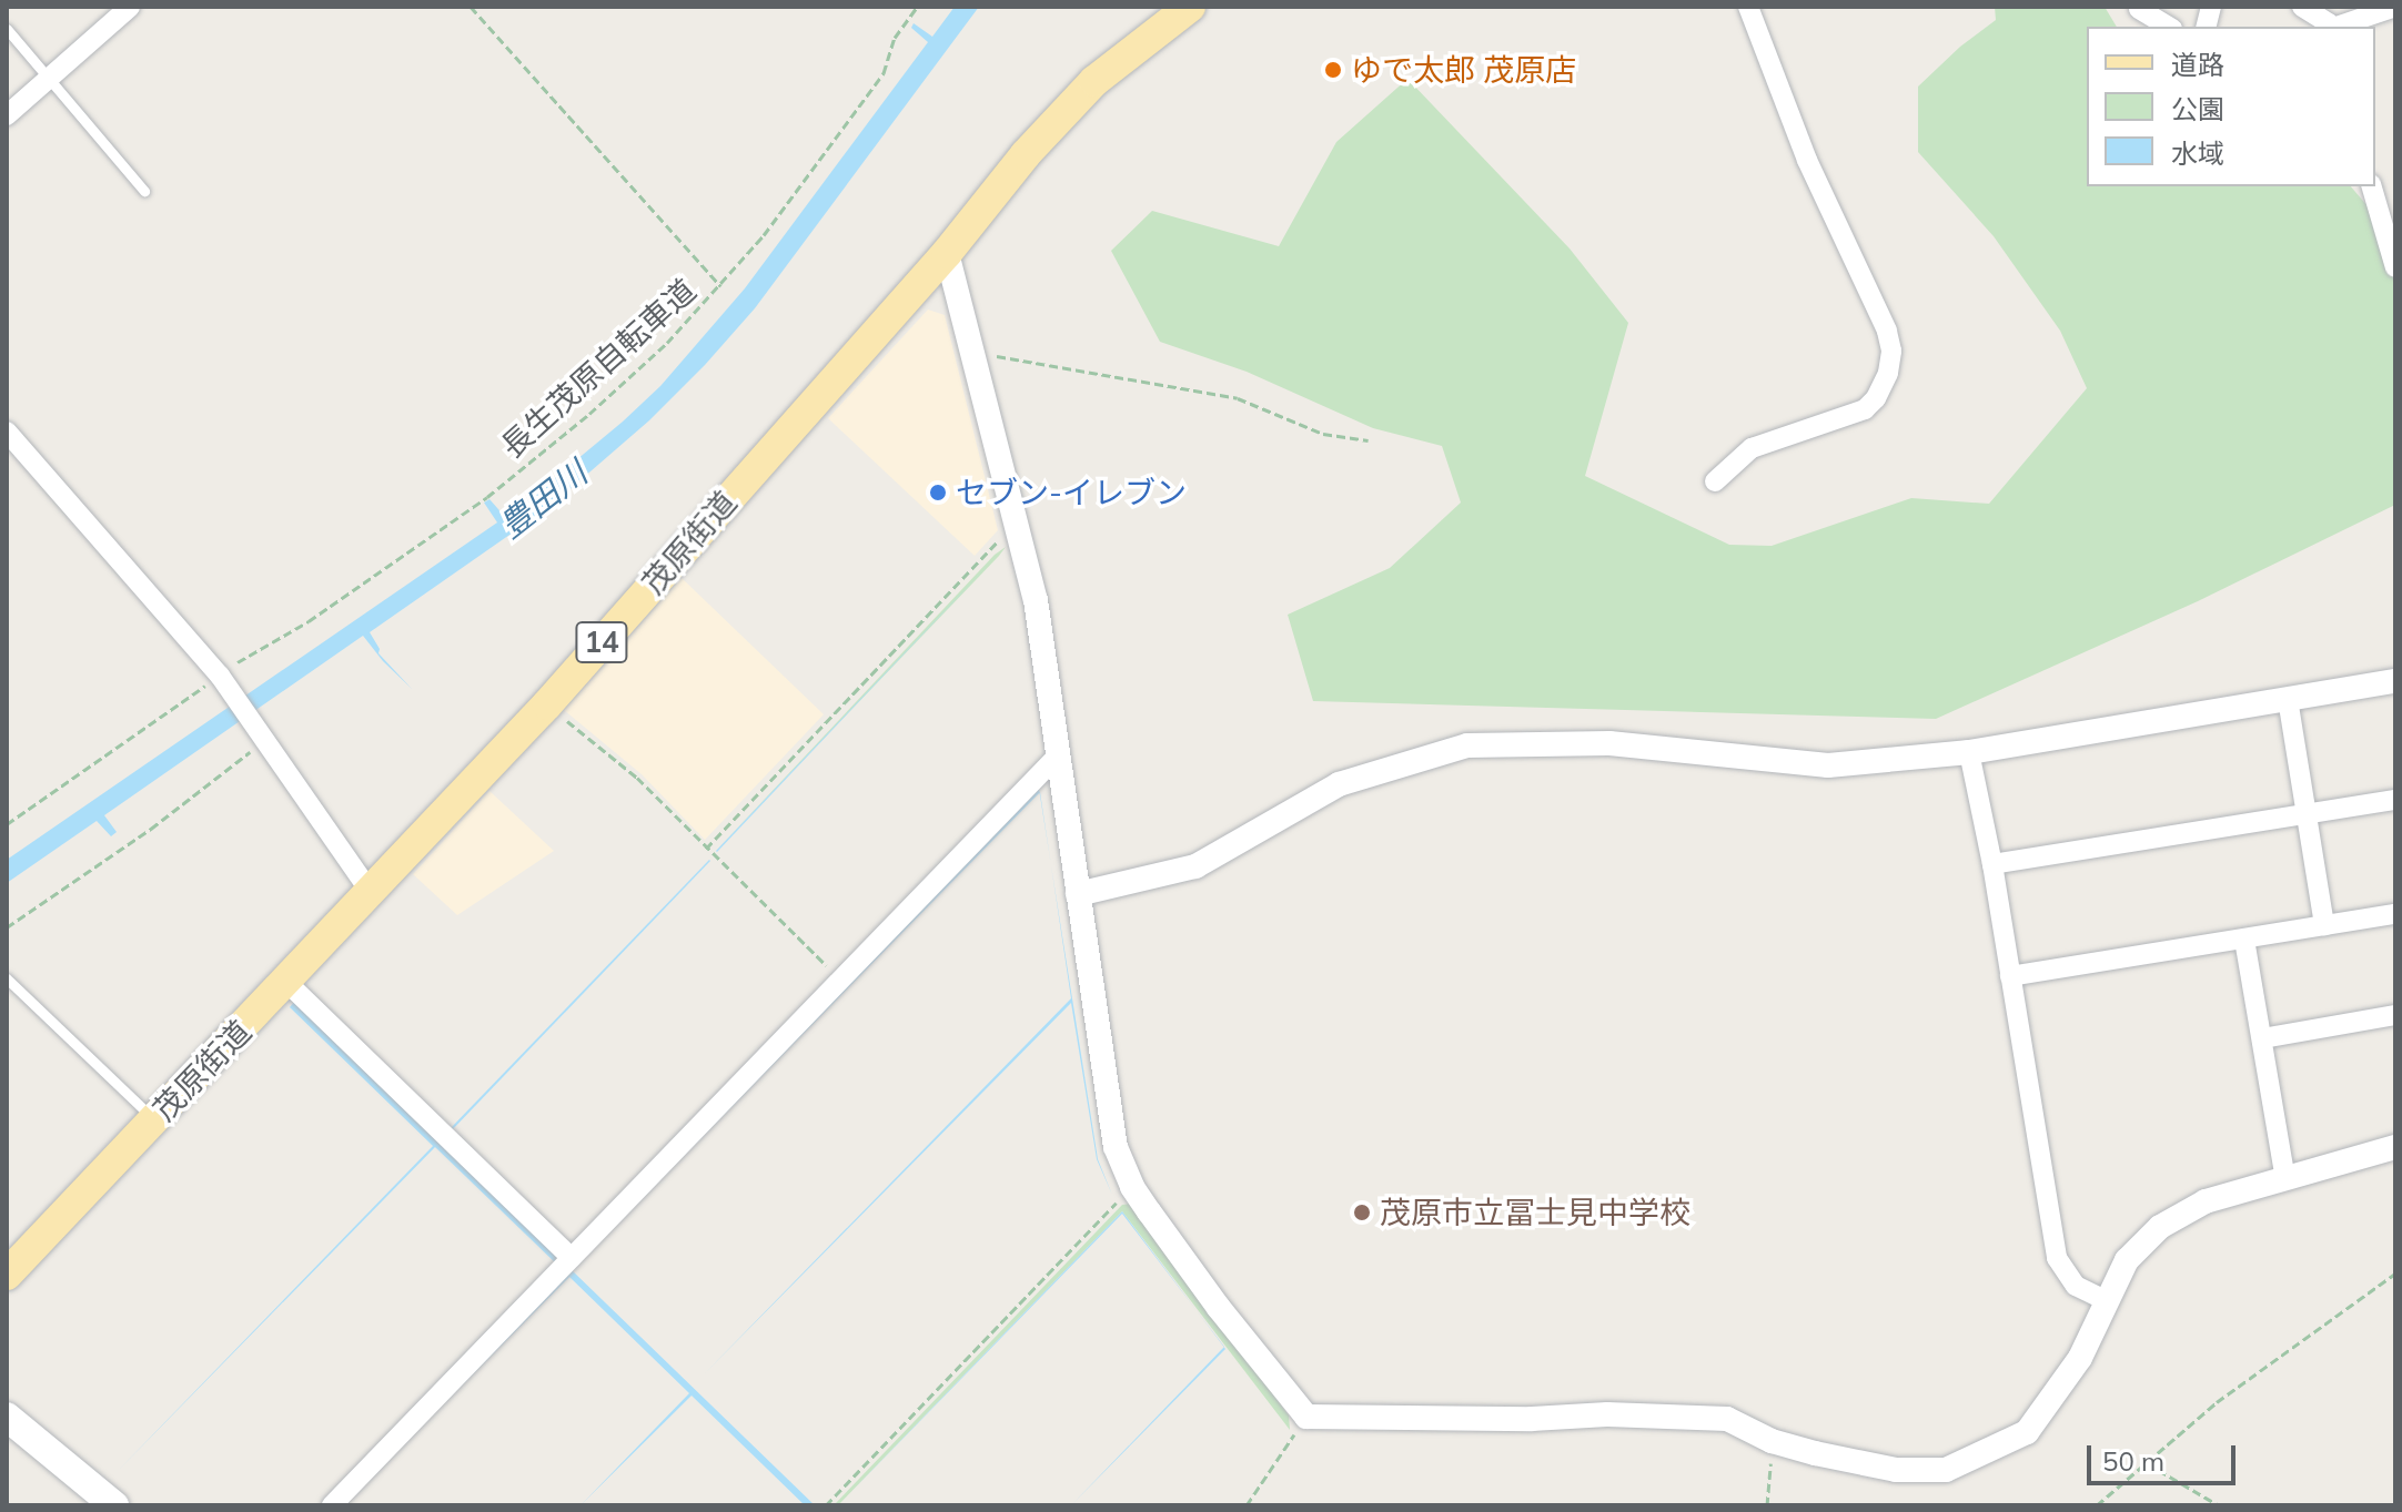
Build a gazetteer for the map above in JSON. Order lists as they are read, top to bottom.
{
  "streets": {
    "main road": ["茂原街道", "14"],
    "path": ["長生茂原自転車道"]
  },
  "water": ["豊田川"],
  "places": ["ゆで太郎 茂原店", "セブン-イレブン", "茂原市立冨士見中学校"],
  "legend": ["道路", "公園", "水域"],
  "scale_bar": "50 m"
}
